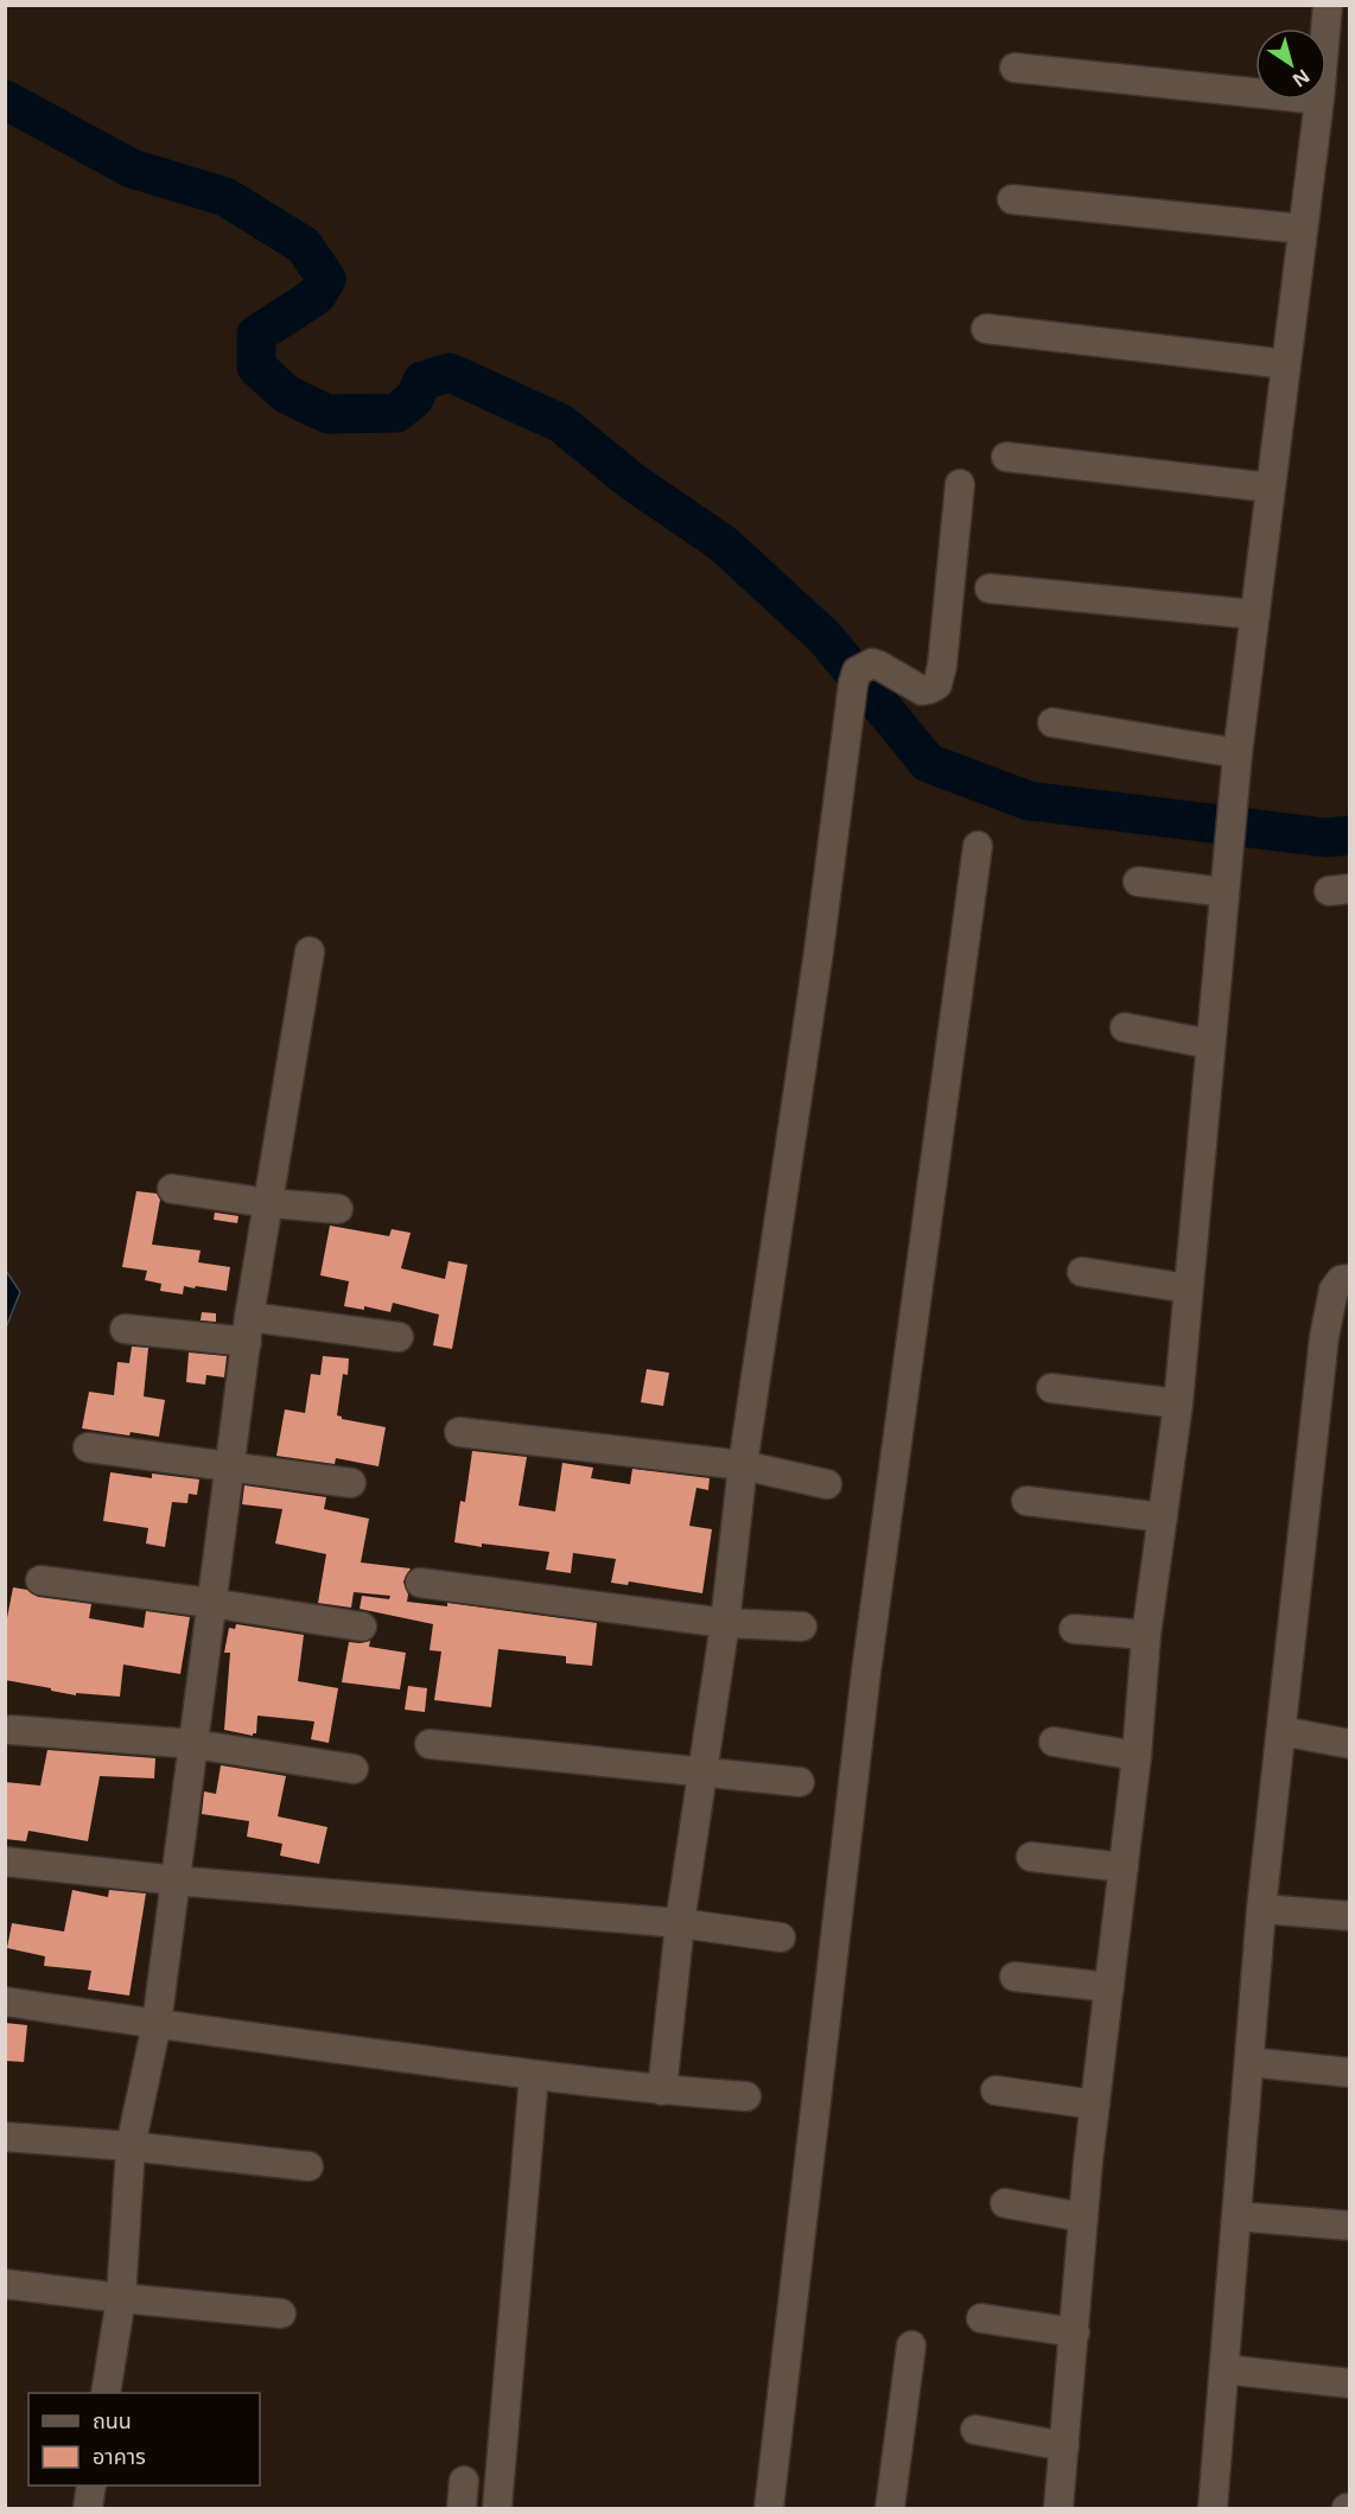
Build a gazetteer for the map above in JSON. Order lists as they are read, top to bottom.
{
  "legend": ["ถนน", "อาคาร"],
  "north": "bottom right"
}
